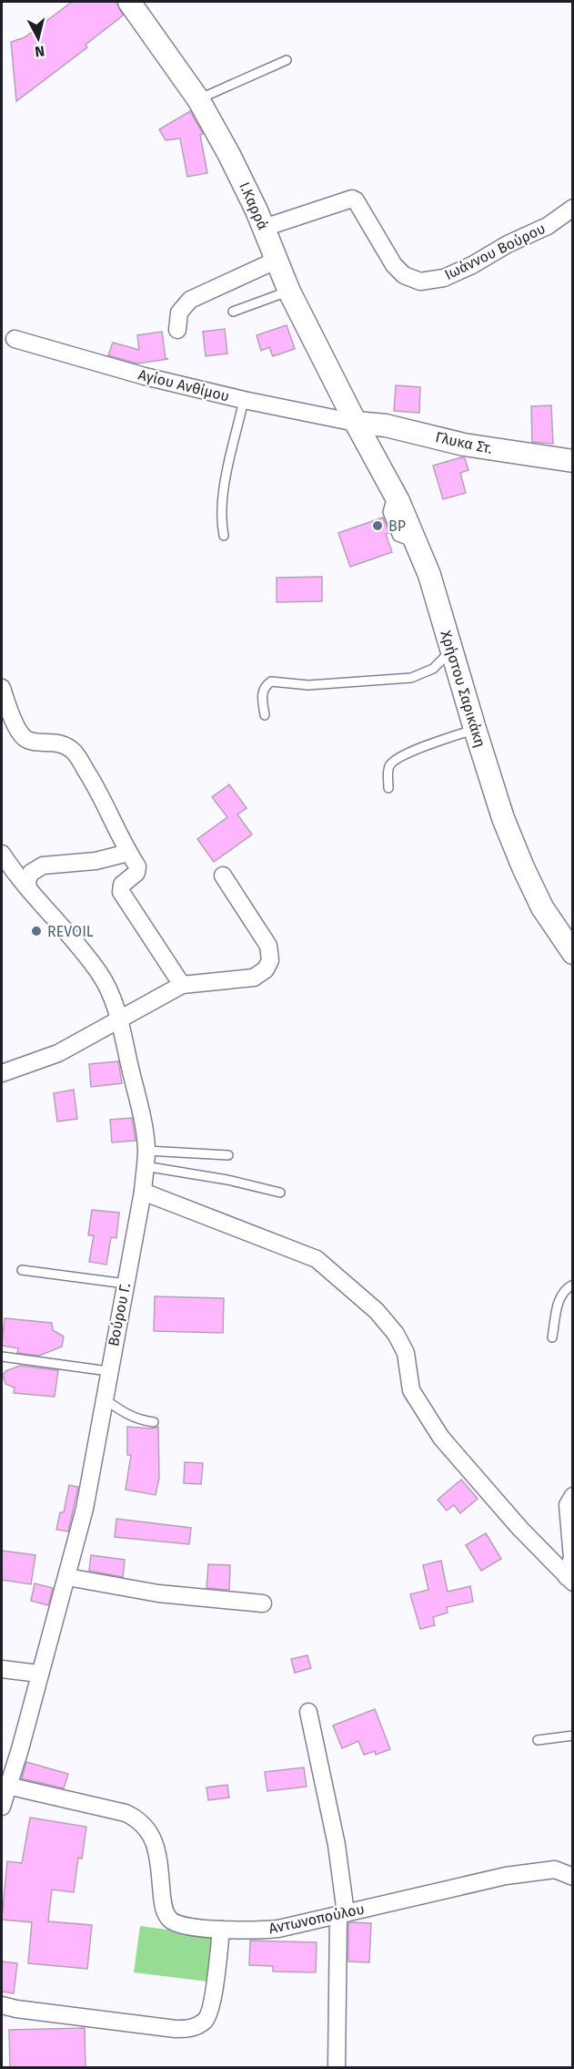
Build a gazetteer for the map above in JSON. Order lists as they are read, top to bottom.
{
  "streets": {
    "main road": ["Ι.Καρρά", "Γλυκα Στ.", "Χρήστου Σαρικάκη"],
    "street": [
      "Ιωάννου Βούρου",
      "Αγίου Ανθίμου",
      "Βούρου Γ.",
      "Αντωνοπούλου"
    ]
  },
  "crossings": [
    ["Ι.Καρρά", "Ιωάννου Βούρου"],
    ["Ι.Καρρά", "Αγίου Ανθίμου"],
    ["Ι.Καρρά", "Γλυκα Στ."],
    ["Ι.Καρρά", "Χρήστου Σαρικάκη"],
    ["Αγίου Ανθίμου", "Γλυκα Στ."],
    ["Αγίου Ανθίμου", "Χρήστου Σαρικάκη"],
    ["Γλυκα Στ.", "Χρήστου Σαρικάκη"],
    ["Βούρου Γ.", "Αντωνοπούλου"]
  ],
  "places": ["BP", "REVOIL"],
  "north": "bottom"
}
